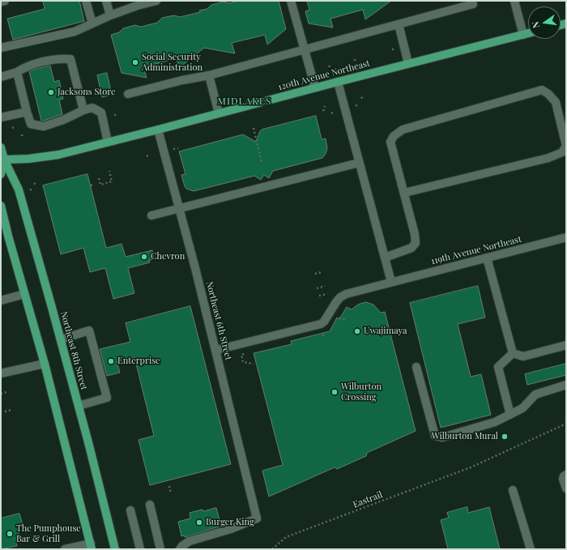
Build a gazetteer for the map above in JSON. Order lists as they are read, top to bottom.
{
  "streets": {
    "main road": ["120th Avenue Northeast", "Northeast 8th Street"],
    "street": ["119th Avenue Northeast", "Northeast 6th Street"],
    "path": ["Eastrail"]
  },
  "crossings": [
    ["120th Avenue Northeast", "Northeast 6th Street"],
    ["120th Avenue Northeast", "Northeast 8th Street"],
    ["119th Avenue Northeast", "Northeast 6th Street"]
  ],
  "districts": ["MIDLAKES"],
  "places": [
    "Social Security Administration",
    "Jacksons Store",
    "Chevron",
    "Uwajimaya",
    "Enterprise",
    "Wilburton Crossing",
    "Wilburton Mural",
    "Burger King",
    "The Pumphouse Bar & Grill"
  ],
  "north": "left"
}
